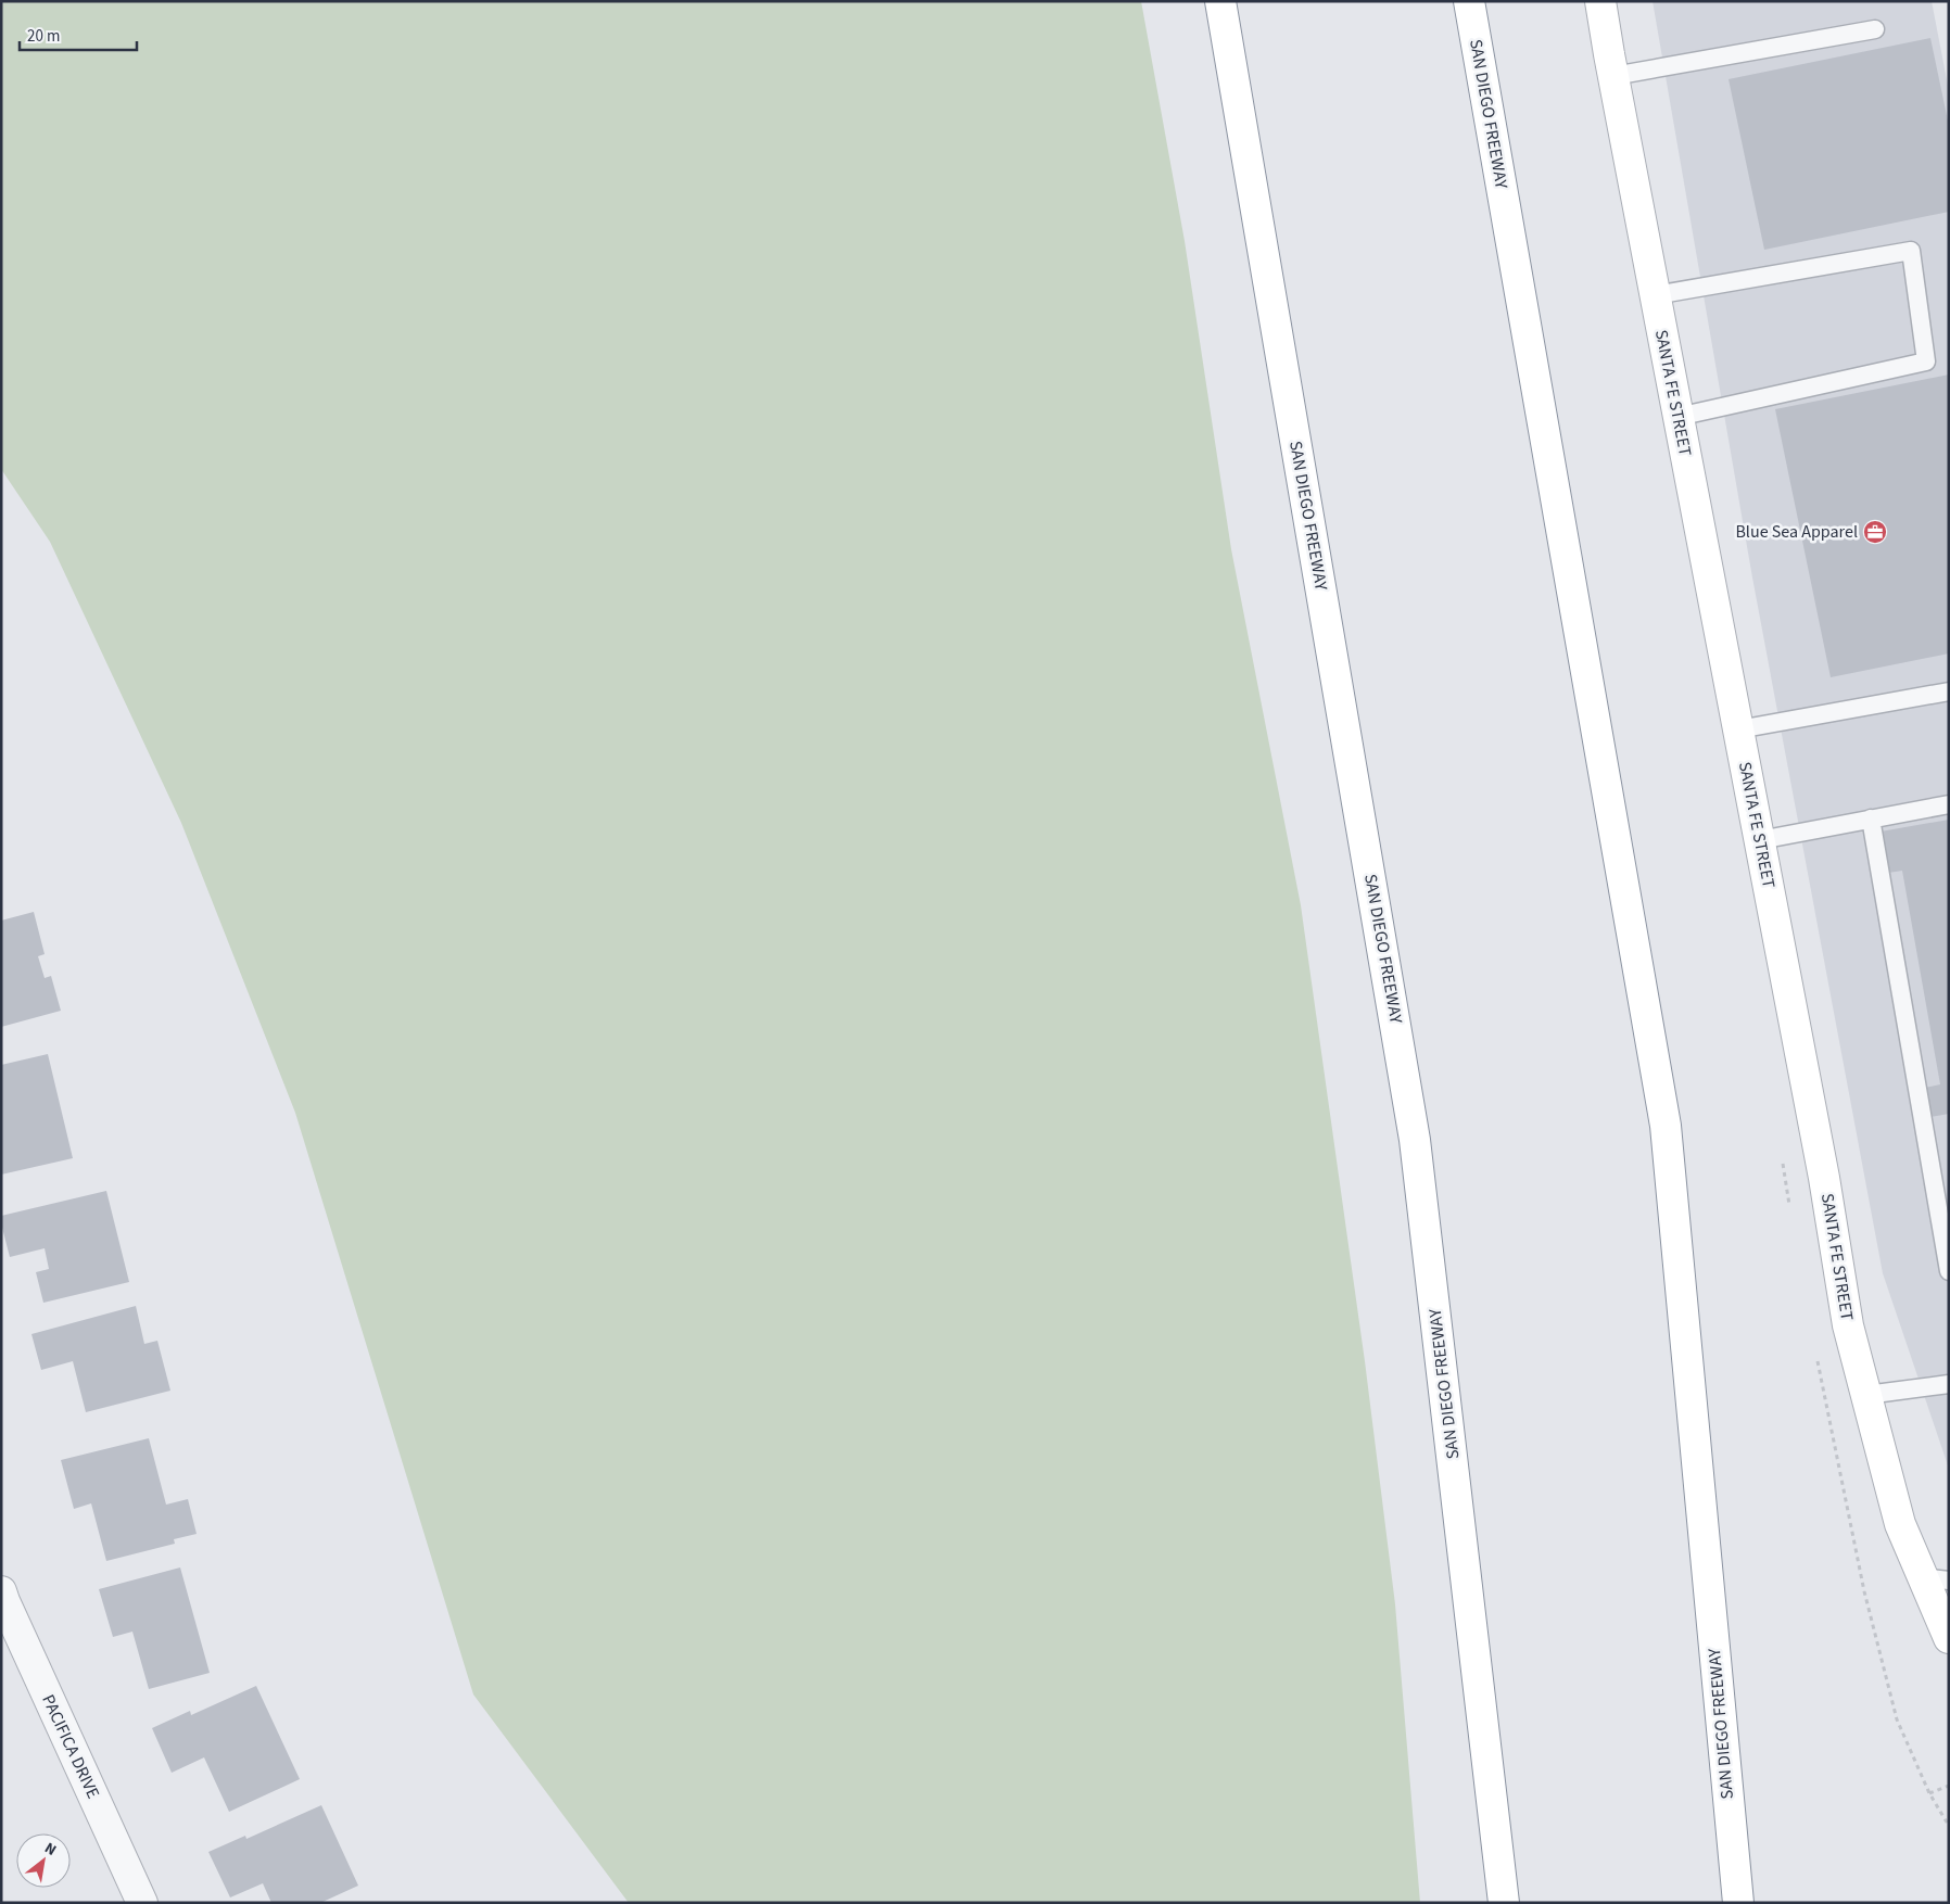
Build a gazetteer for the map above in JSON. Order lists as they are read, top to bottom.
{
  "streets": {
    "main road": ["SAN DIEGO FREEWAY", "SANTA FE STREET"],
    "street": ["PACIFICA DRIVE"]
  },
  "places": {
    "office": ["Blue Sea Apparel"]
  },
  "scale_bar": "20 m",
  "north": "top right"
}
